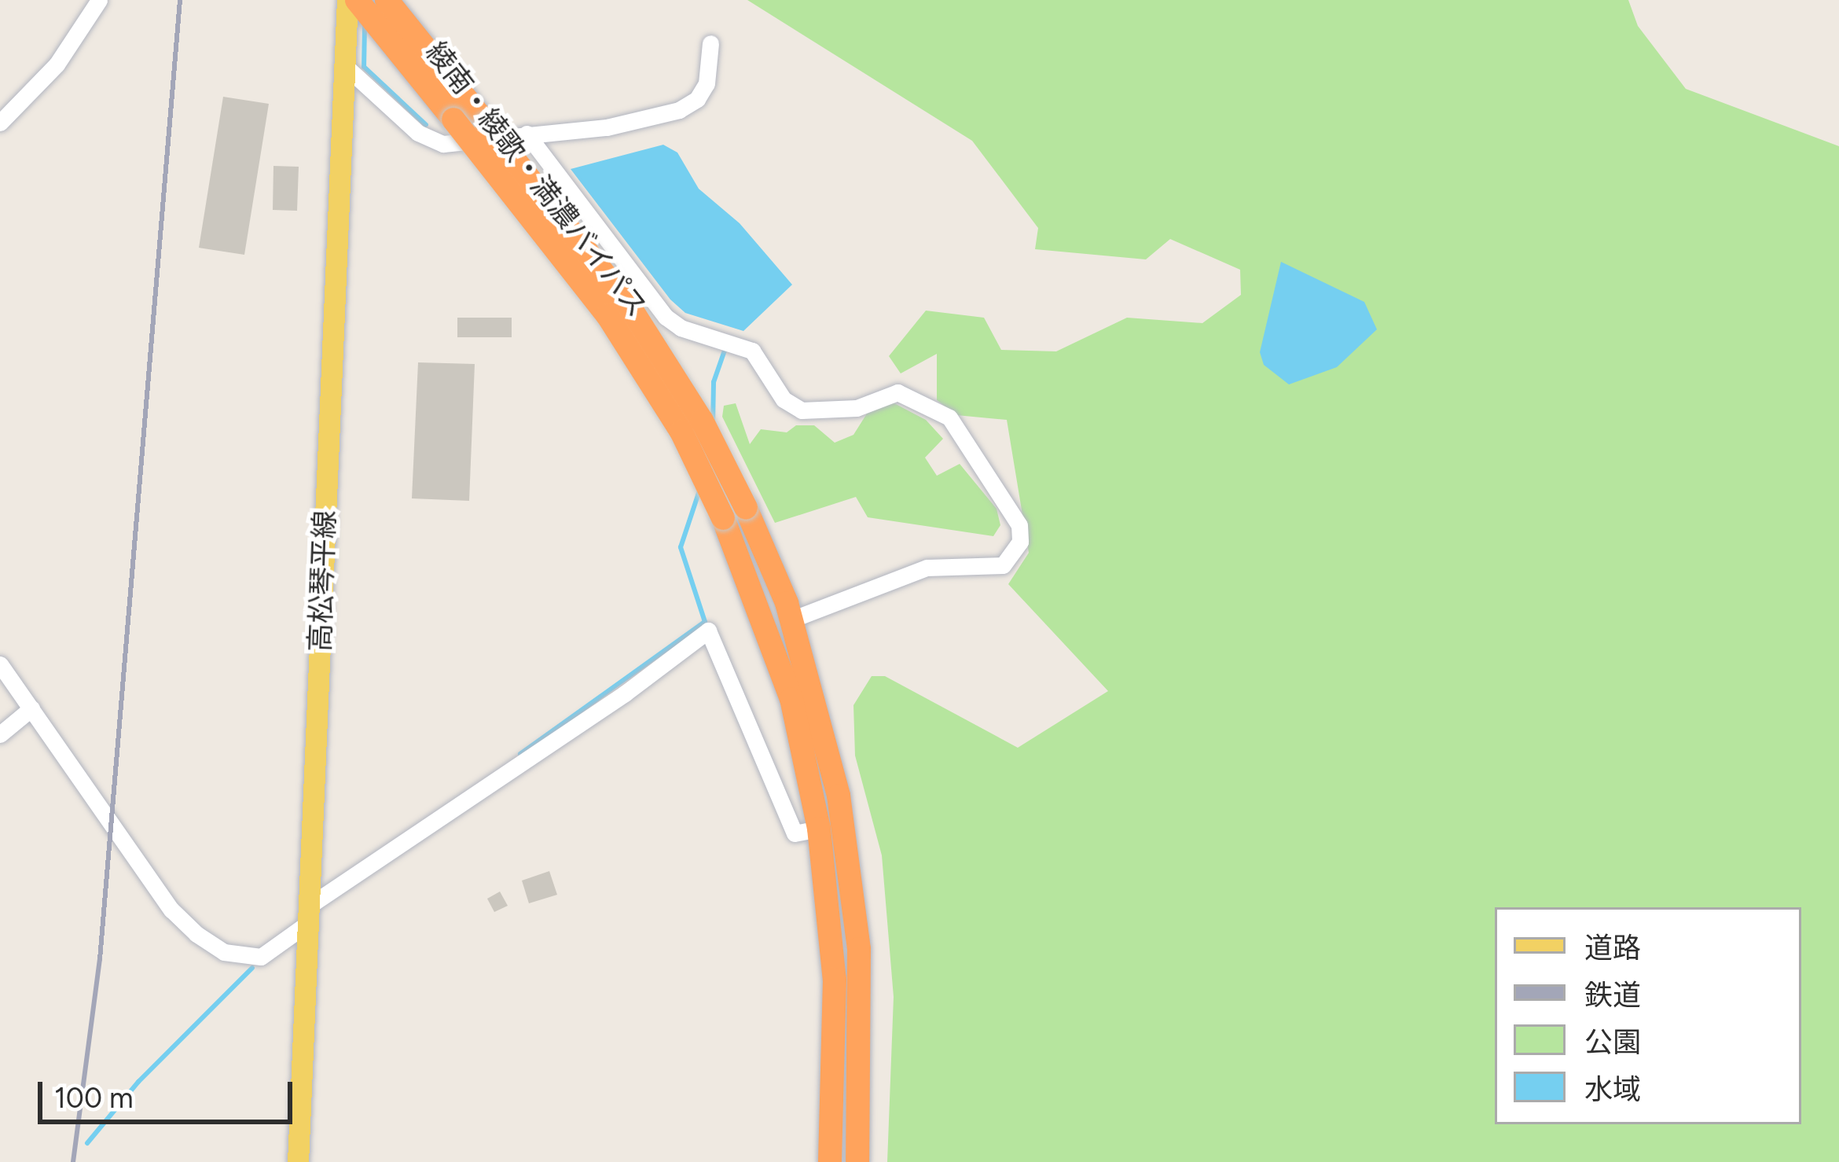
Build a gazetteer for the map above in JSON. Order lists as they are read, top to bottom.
{
  "streets": {
    "highway": ["綾南・綾歌・満濃バイパス"],
    "main road": ["高松琴平線"]
  },
  "legend": [
    "道路",
    "鉄道",
    "公園",
    "水域"
  ],
  "scale_bar": "100 m"
}
